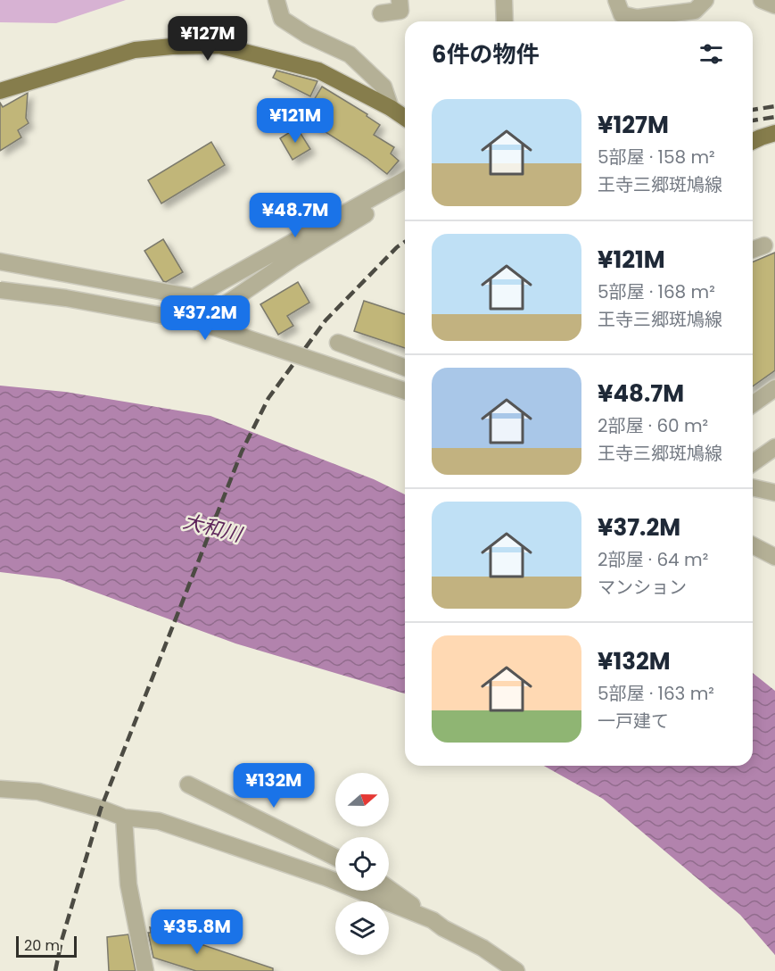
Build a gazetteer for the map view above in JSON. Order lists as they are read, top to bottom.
{
  "water": ["大和川"],
  "scale_bar": "20 m",
  "north": "right",
  "page": {
    "price": [
      "¥127M",
      "¥121M",
      "¥48.7M",
      "¥37.2M",
      "¥132M",
      "¥35.8M"
    ],
    "heading": "6件の物件",
    "list": [
      {
        "name": "¥127M",
        "note": "5部屋 · 158 m² · 王寺三郷斑鳩線"
      },
      {
        "name": "¥121M",
        "note": "5部屋 · 168 m² · 王寺三郷斑鳩線"
      },
      {
        "name": "¥48.7M",
        "note": "2部屋 · 60 m² · 王寺三郷斑鳩線"
      },
      {
        "name": "¥37.2M",
        "note": "2部屋 · 64 m² · マンション"
      },
      {
        "name": "¥132M",
        "note": "5部屋 · 163 m² · 一戸建て"
      }
    ],
    "scale": "20 m"
  }
}
